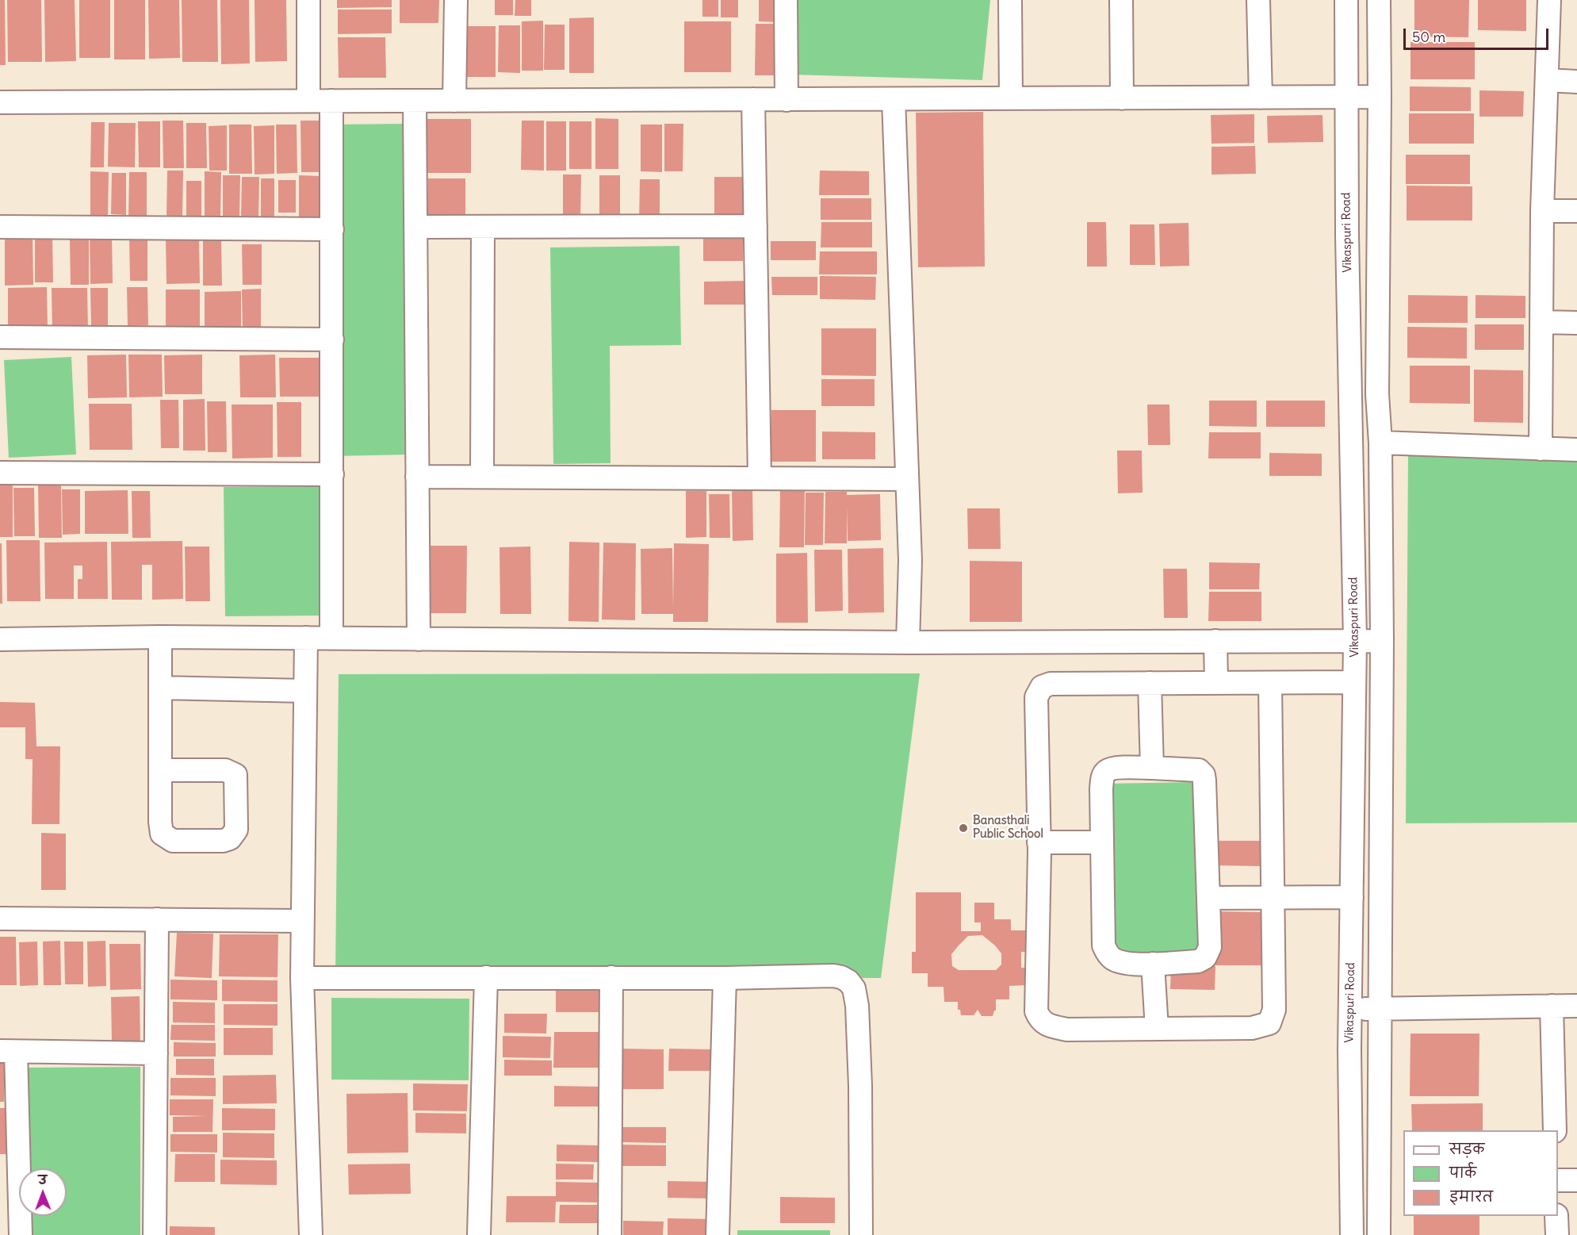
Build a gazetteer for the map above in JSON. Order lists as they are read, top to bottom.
{
  "streets": {
    "street": ["Vikaspuri Road"]
  },
  "places": ["Banasthali Public School"],
  "legend": ["सड़क", "पार्क", "इमारत"],
  "scale_bar": "50 m",
  "north": "top"
}
